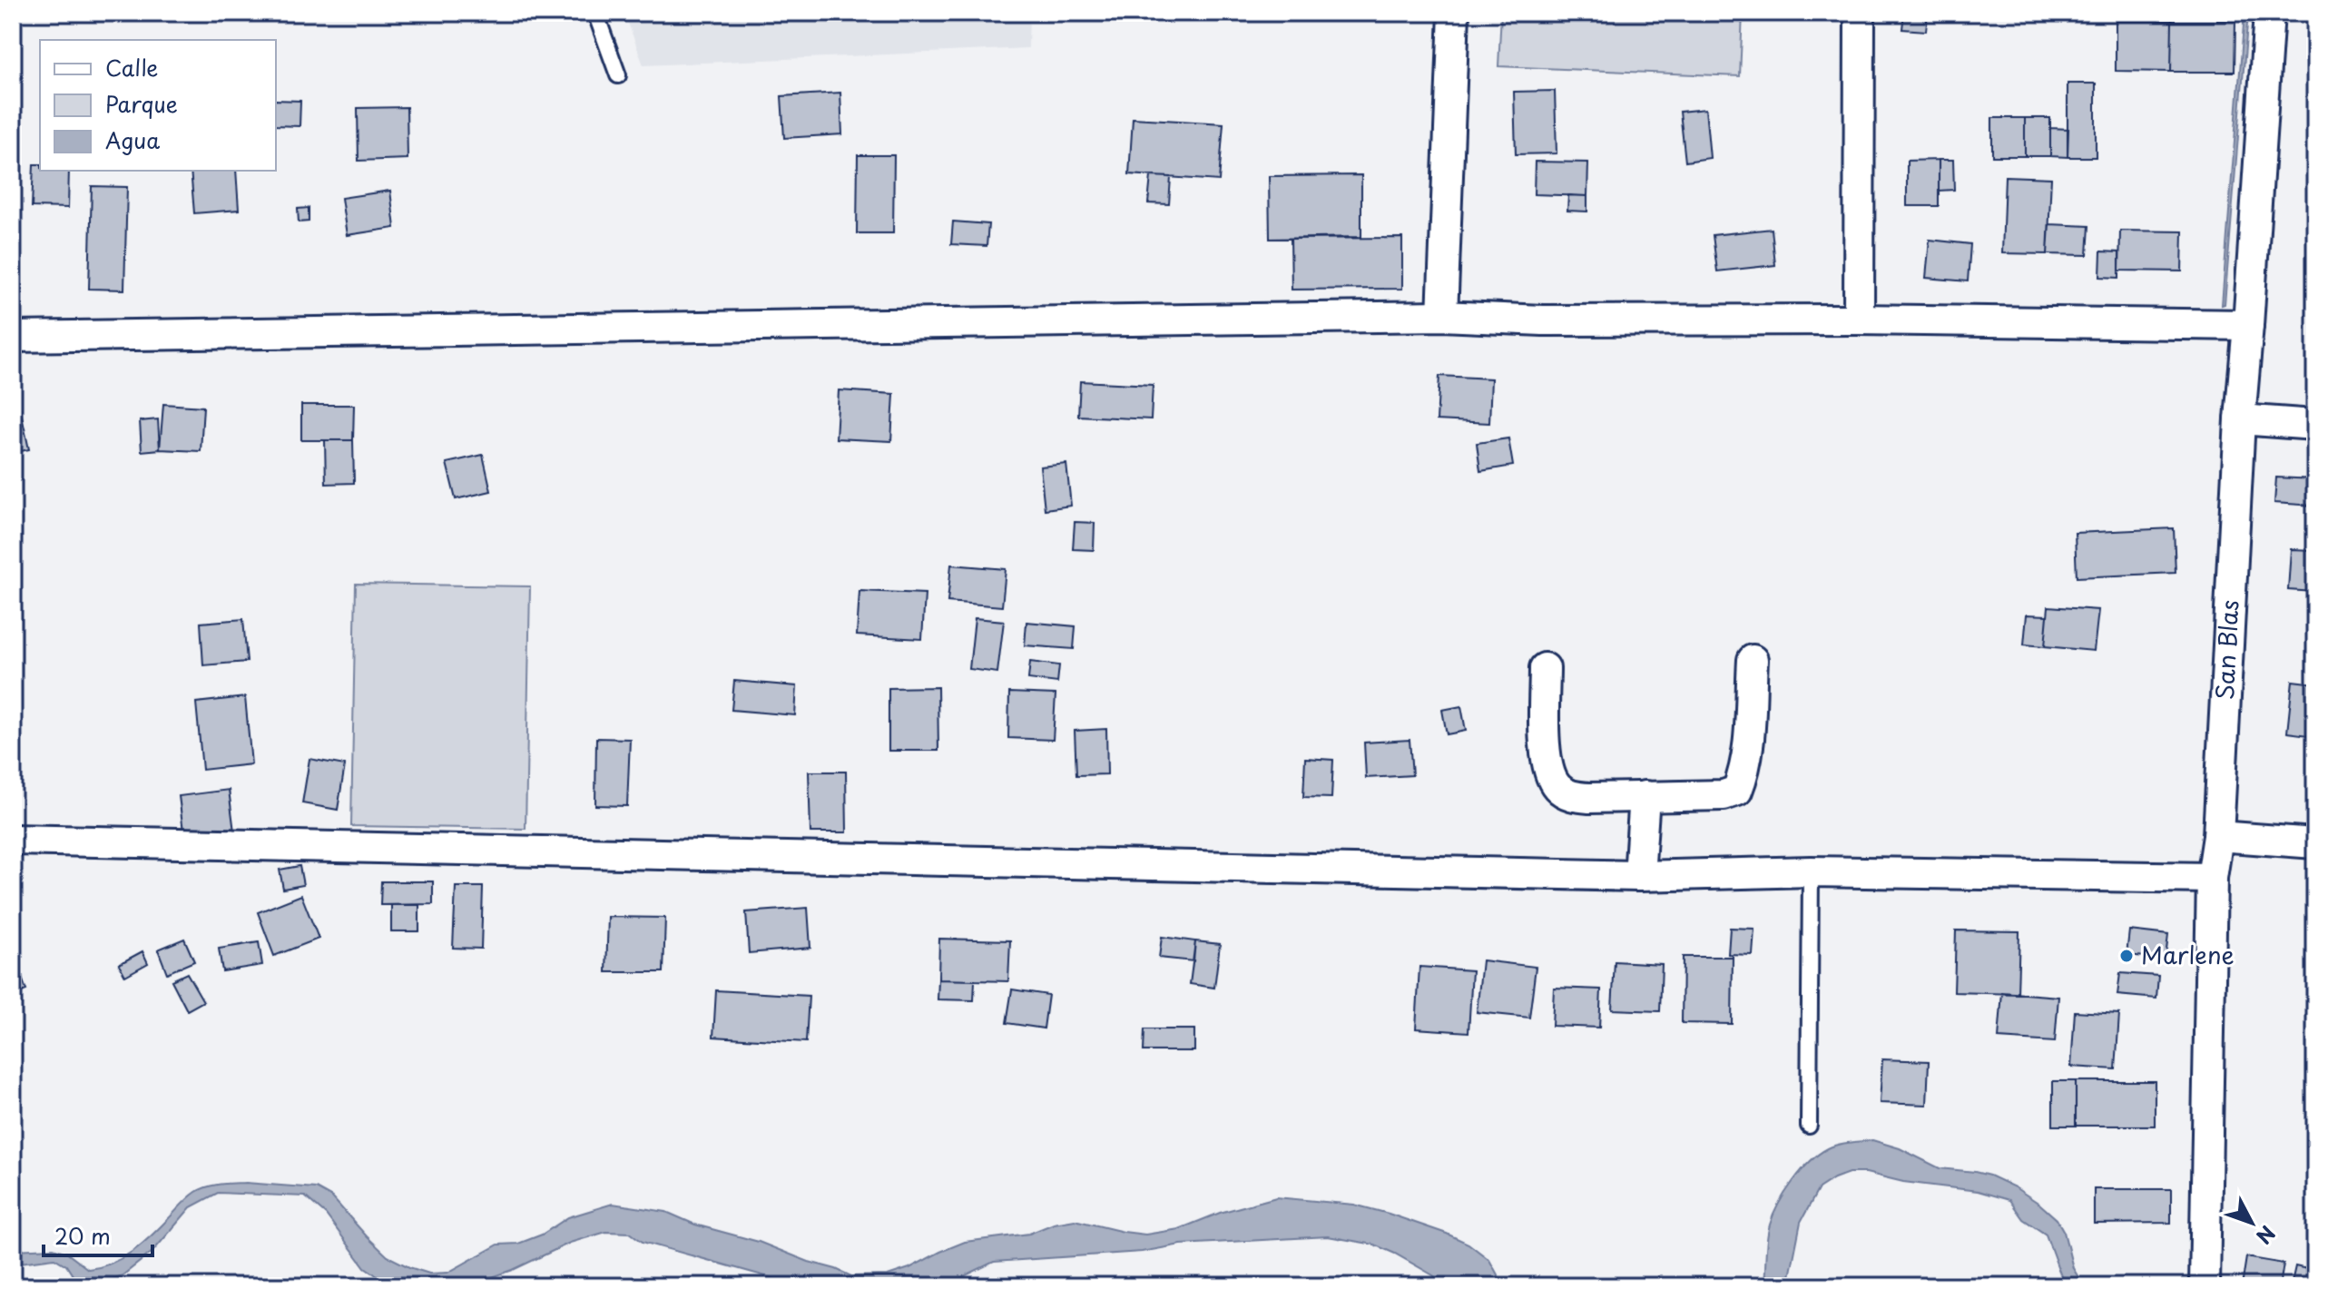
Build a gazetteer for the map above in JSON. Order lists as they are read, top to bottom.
{
  "streets": {
    "street": ["San Blas"]
  },
  "places": ["Marlene"],
  "legend": ["Calle", "Parque", "Agua"],
  "scale_bar": "20 m",
  "north": "bottom right"
}
